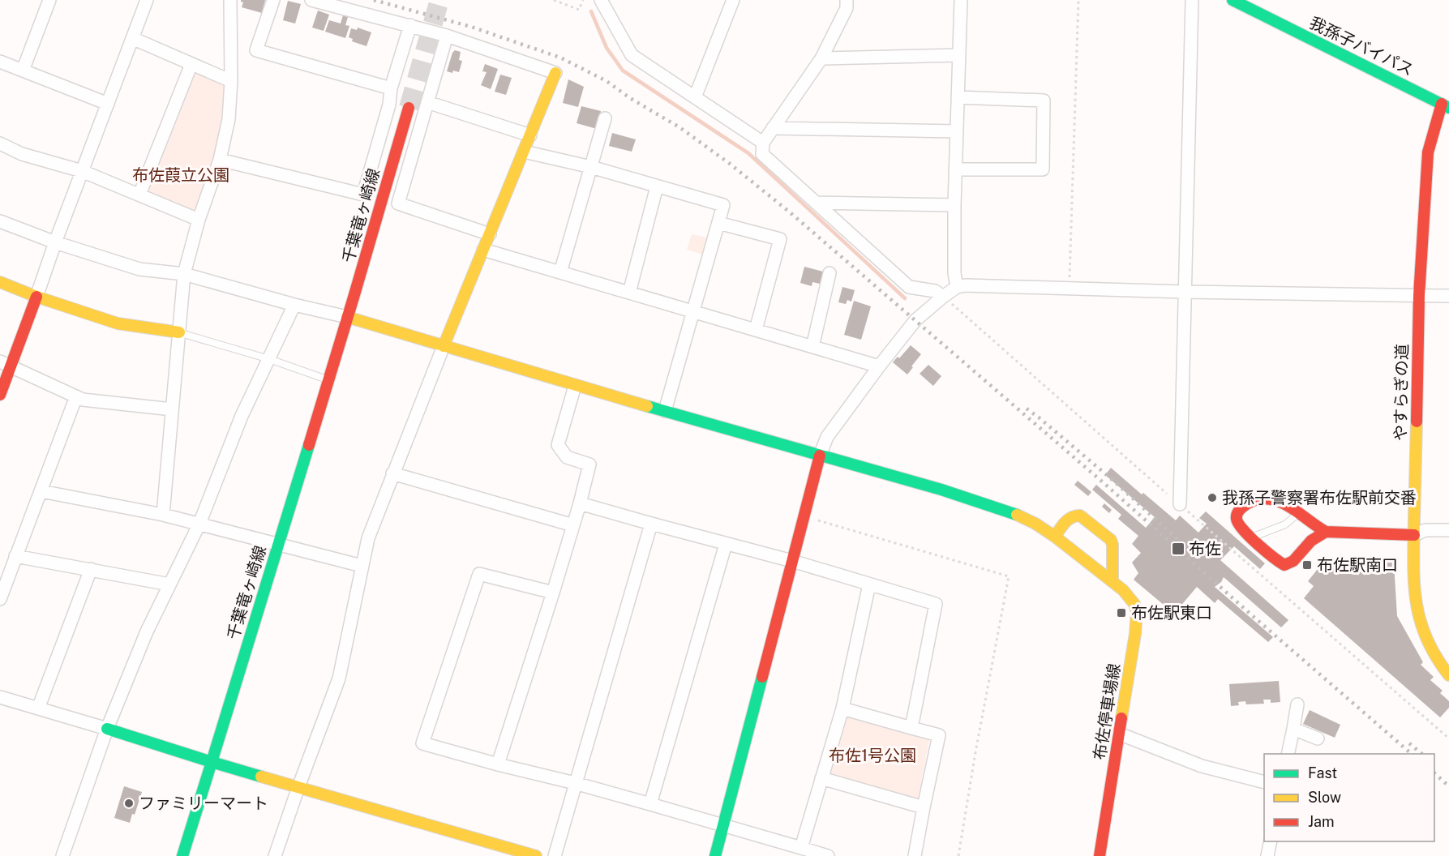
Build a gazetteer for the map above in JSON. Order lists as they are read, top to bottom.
{
  "streets": {
    "main road": [
      "我孫子バイパス",
      "千葉竜ヶ崎線",
      "やすらぎの道",
      "布佐停車場線"
    ]
  },
  "crossings": [
    ["我孫子バイパス", "やすらぎの道"],
    ["千葉竜ヶ崎線", "布佐停車場線"]
  ],
  "parks": ["布佐葭立公園", "布佐1号公園"],
  "places": {
    "other": ["我孫子警察署布佐駅前交番", "ファミリーマート"],
    "transit": ["布佐", "布佐駅南口", "布佐駅東口"]
  },
  "legend": ["Fast", "Slow", "Jam"]
}
